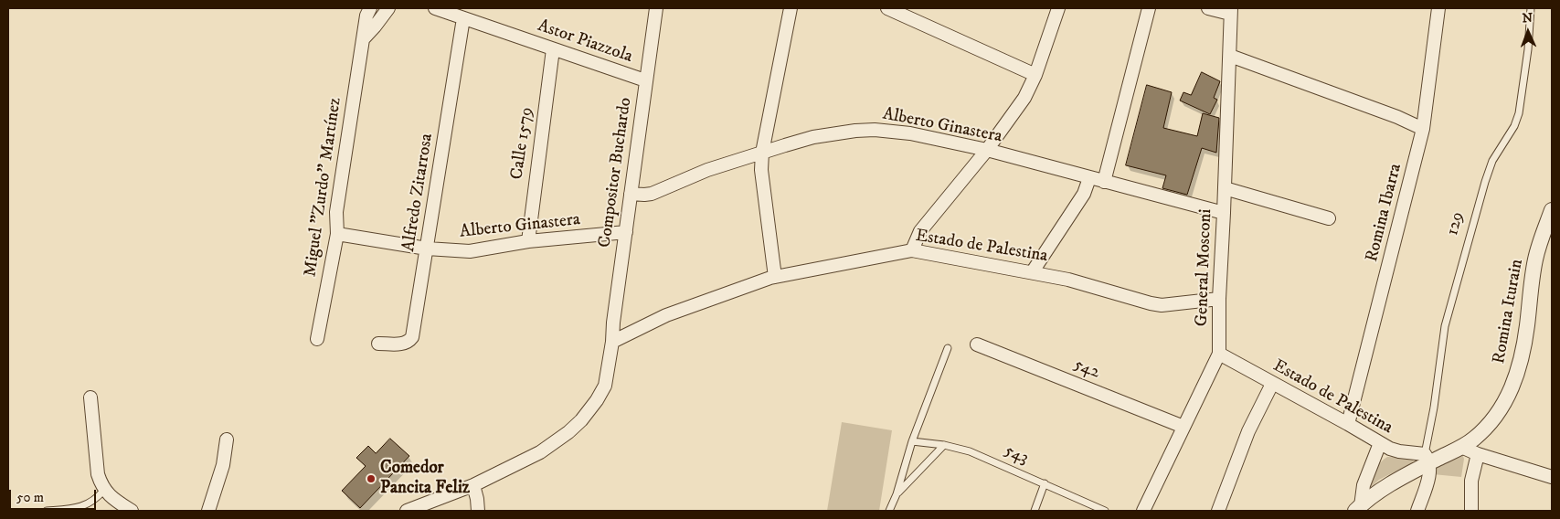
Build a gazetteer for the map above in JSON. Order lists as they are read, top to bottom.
{
  "streets": {
    "street": [
      "Astor Piazzola",
      "Alberto Ginastera",
      "Calle 1579",
      "Compositor Buchardo",
      "Miguel \"Zurdo\" Martínez",
      "Alfredo Zitarrosa",
      "Romina Ibarra",
      "Estado de Palestina",
      "General Mosconi",
      "Romina Iturain",
      "542"
    ],
    "lane": ["129", "543"]
  },
  "crossings": [
    ["Astor Piazzola", "Calle 1579"],
    ["Astor Piazzola", "Compositor Buchardo"],
    ["Astor Piazzola", "Alfredo Zitarrosa"],
    ["Alberto Ginastera", "Calle 1579"],
    ["Alberto Ginastera", "Compositor Buchardo"],
    ["Alberto Ginastera", "Miguel \"Zurdo\" Martínez"],
    ["Alberto Ginastera", "Alfredo Zitarrosa"],
    ["Alberto Ginastera", "General Mosconi"],
    ["Compositor Buchardo", "Estado de Palestina"],
    ["Romina Ibarra", "Estado de Palestina"],
    ["129", "Estado de Palestina"],
    ["129", "Romina Iturain"],
    ["Estado de Palestina", "General Mosconi"],
    ["Estado de Palestina", "Romina Iturain"],
    ["General Mosconi", "542"]
  ],
  "places": ["Comedor Pancita Feliz"],
  "scale_bar": "50 m",
  "north": "top"
}
